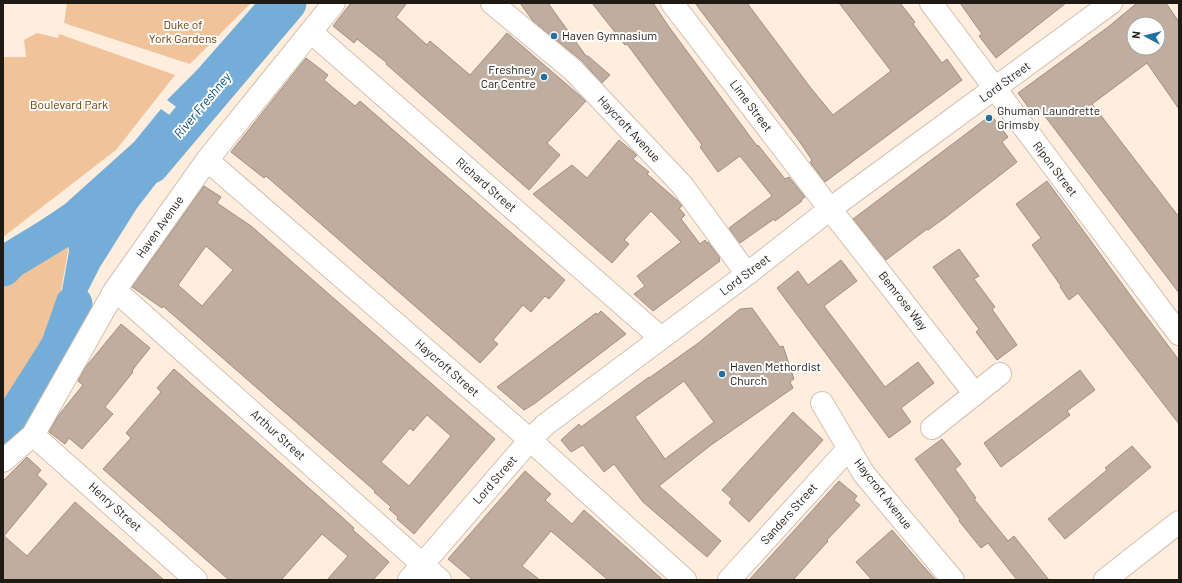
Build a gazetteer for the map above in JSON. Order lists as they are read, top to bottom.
{
  "streets": {
    "street": [
      "Lord Street",
      "Lime Street",
      "Haycroft Avenue",
      "Ripon Street",
      "Richard Street",
      "Haven Avenue",
      "Bemrose Way",
      "Haycroft Street",
      "Arthur Street",
      "Henry Street",
      "Sanders Street"
    ]
  },
  "crossings": [
    ["Lord Street", "Lime Street"],
    ["Lord Street", "Haycroft Avenue"],
    ["Lord Street", "Ripon Street"],
    ["Lord Street", "Richard Street"],
    ["Lord Street", "Bemrose Way"],
    ["Lord Street", "Haycroft Street"],
    ["Lord Street", "Arthur Street"],
    ["Lime Street", "Bemrose Way"],
    ["Haycroft Avenue", "Sanders Street"],
    ["Richard Street", "Haven Avenue"],
    ["Haven Avenue", "Haycroft Street"],
    ["Haven Avenue", "Arthur Street"],
    ["Haven Avenue", "Henry Street"]
  ],
  "water": ["River Freshney"],
  "parks": ["Duke of York Gardens", "Boulevard Park"],
  "places": [
    "Haven Gymnasium",
    "Freshney Car Centre",
    "Ghuman Laundrette Grimsby",
    "Haven Methordist Church"
  ],
  "north": "left"
}
